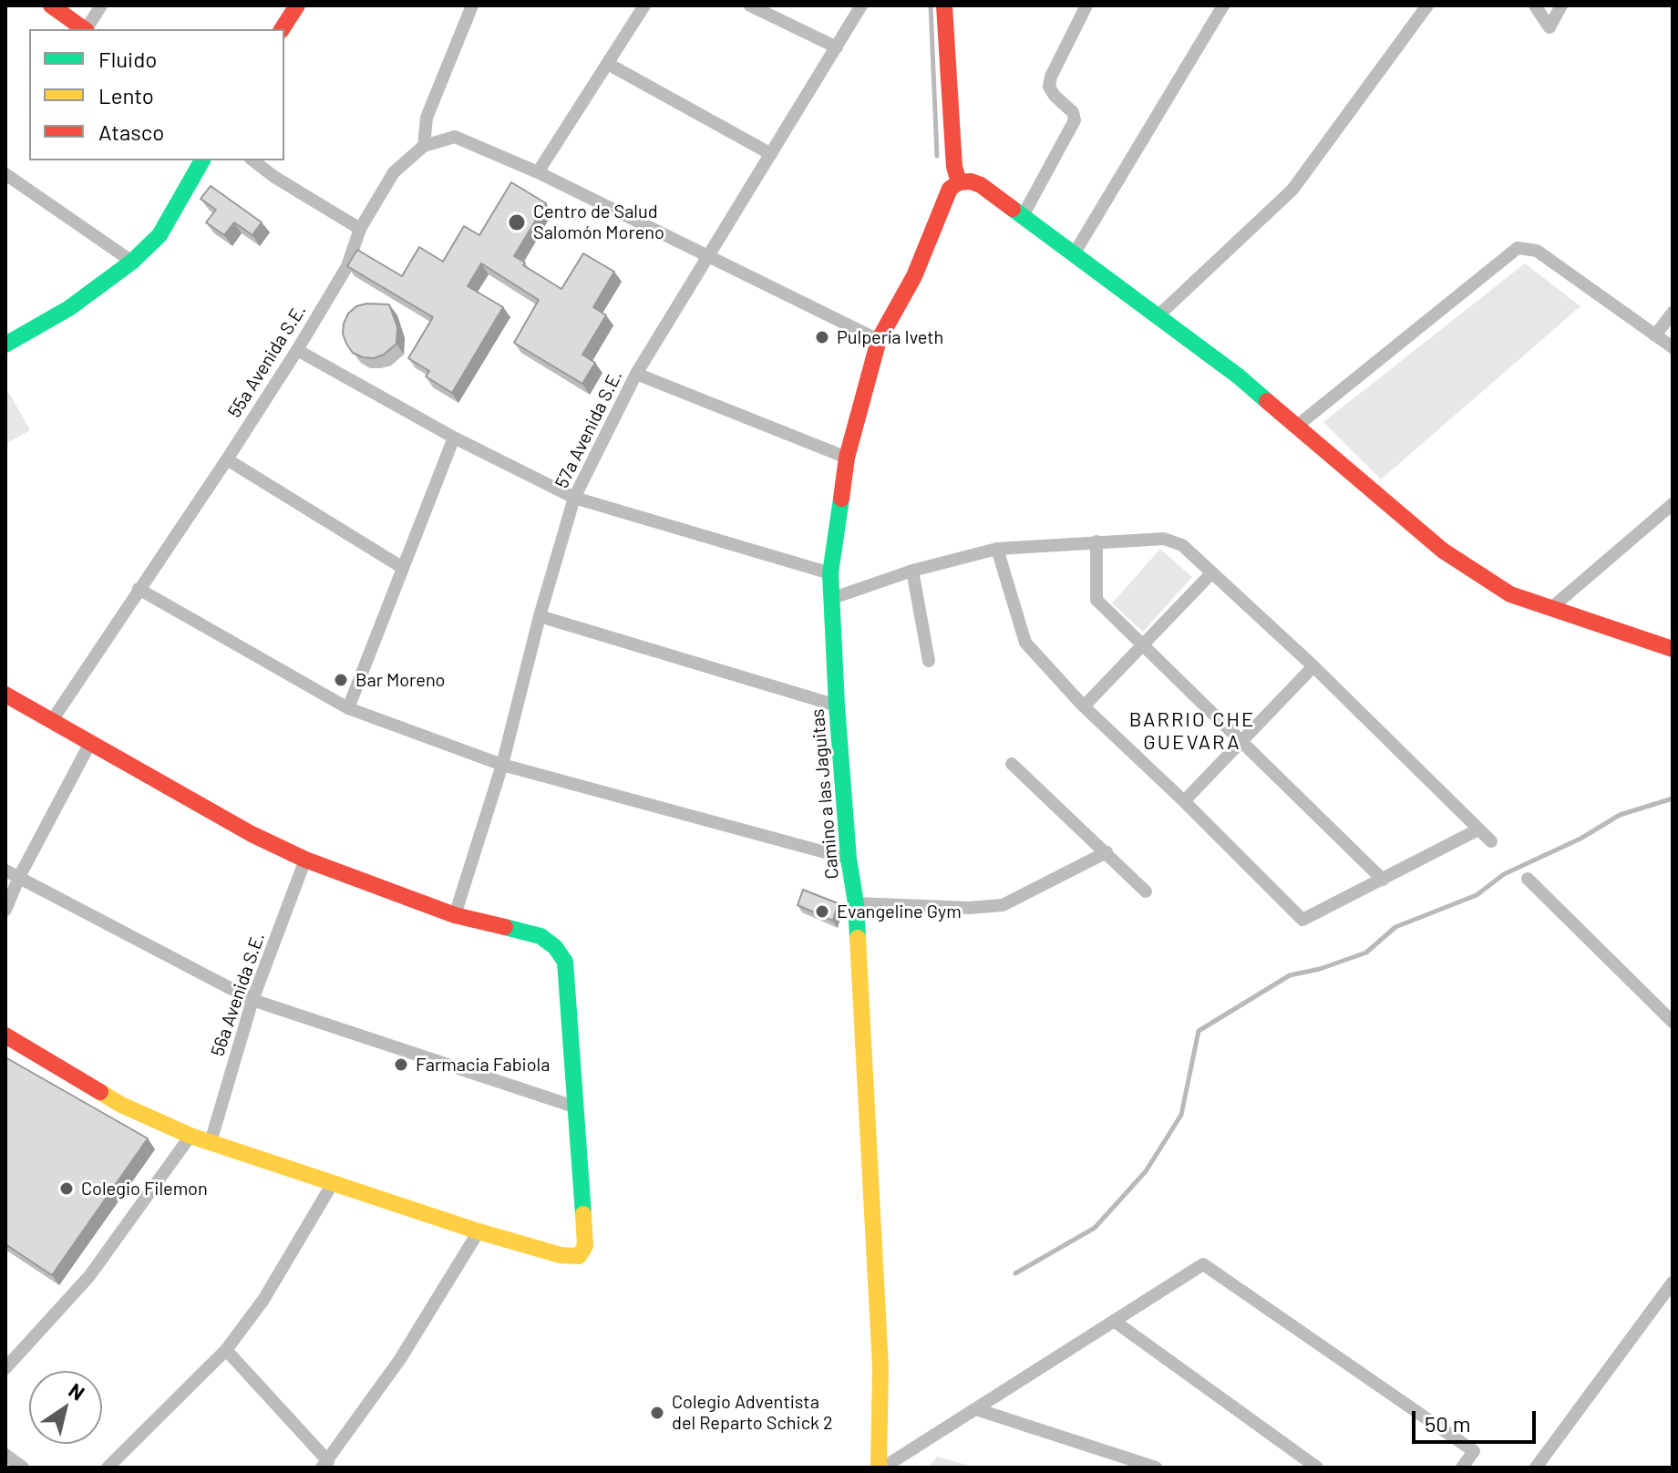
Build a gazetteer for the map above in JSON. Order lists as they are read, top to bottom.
{
  "streets": {
    "street": [
      "55a Avenida S.E.",
      "57a Avenida S.E.",
      "Camino a las Jaguitas",
      "56a Avenida S.E."
    ]
  },
  "districts": ["BARRIO CHE GUEVARA"],
  "places": [
    "Centro de Salud Salomón Moreno",
    "Pulpería Iveth",
    "Bar Moreno",
    "Evangeline Gym",
    "Farmacia Fabiola",
    "Colegio Filemon",
    "Colegio Adventista del Reparto Schick 2"
  ],
  "legend": ["Fluido", "Lento", "Atasco"],
  "scale_bar": "50 m",
  "north": "top right"
}
